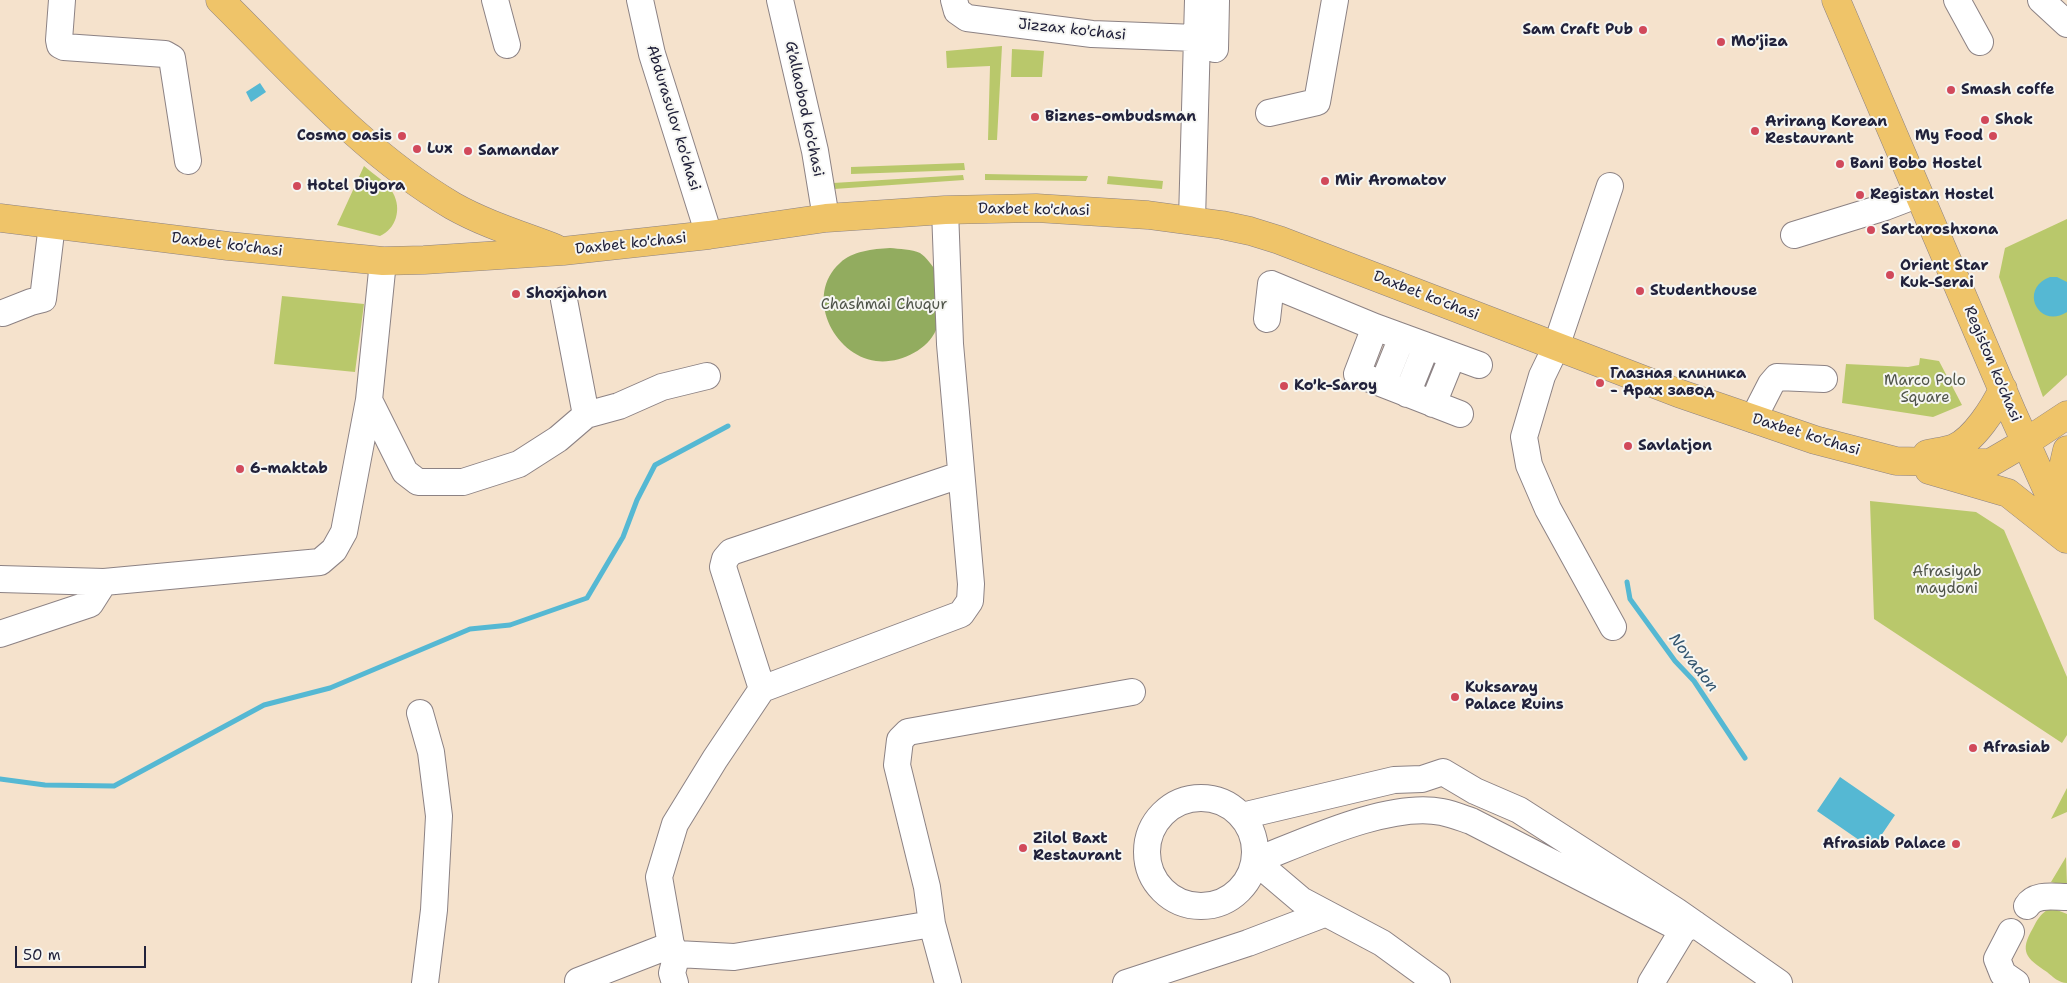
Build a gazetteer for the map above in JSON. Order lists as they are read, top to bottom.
{
  "streets": {
    "main road": ["Daxbet ko'chasi", "Registon ko'chasi"],
    "street": ["Jizzax ko'chasi", "G'allaobod ko'chasi", "Abdurasulov ko'chasi"]
  },
  "crossings": [
    ["G'allaobod ko'chasi", "Daxbet ko'chasi"],
    ["Abdurasulov ko'chasi", "Daxbet ko'chasi"],
    ["Daxbet ko'chasi", "Registon ko'chasi"]
  ],
  "water": ["Novadon"],
  "parks": ["Chashmai Chuqur", "Marco Polo Square", "Afrasiyab maydoni"],
  "places": [
    "Sam Craft Pub",
    "Mo'jiza",
    "Smash coffe",
    "Biznes-ombudsman",
    "Shok",
    "Arirang Korean Restaurant",
    "Cosmo oasis",
    "My Food",
    "Lux",
    "Samandar",
    "Bani Bobo Hostel",
    "Mir Aromatov",
    "Hotel Diyora",
    "Registan Hostel",
    "Sartaroshxona",
    "Orient Star Kuk-Serai",
    "Studenthouse",
    "Shoxjahon",
    "Глазная клиника - Арах завод",
    "Ko'k-Saroy",
    "Savlatjon",
    "6-maktab",
    "Kuksaray Palace Ruins",
    "Afrasiab",
    "Afrasiab Palace",
    "Zilol Baxt Restaurant"
  ],
  "scale_bar": "50 m"
}
